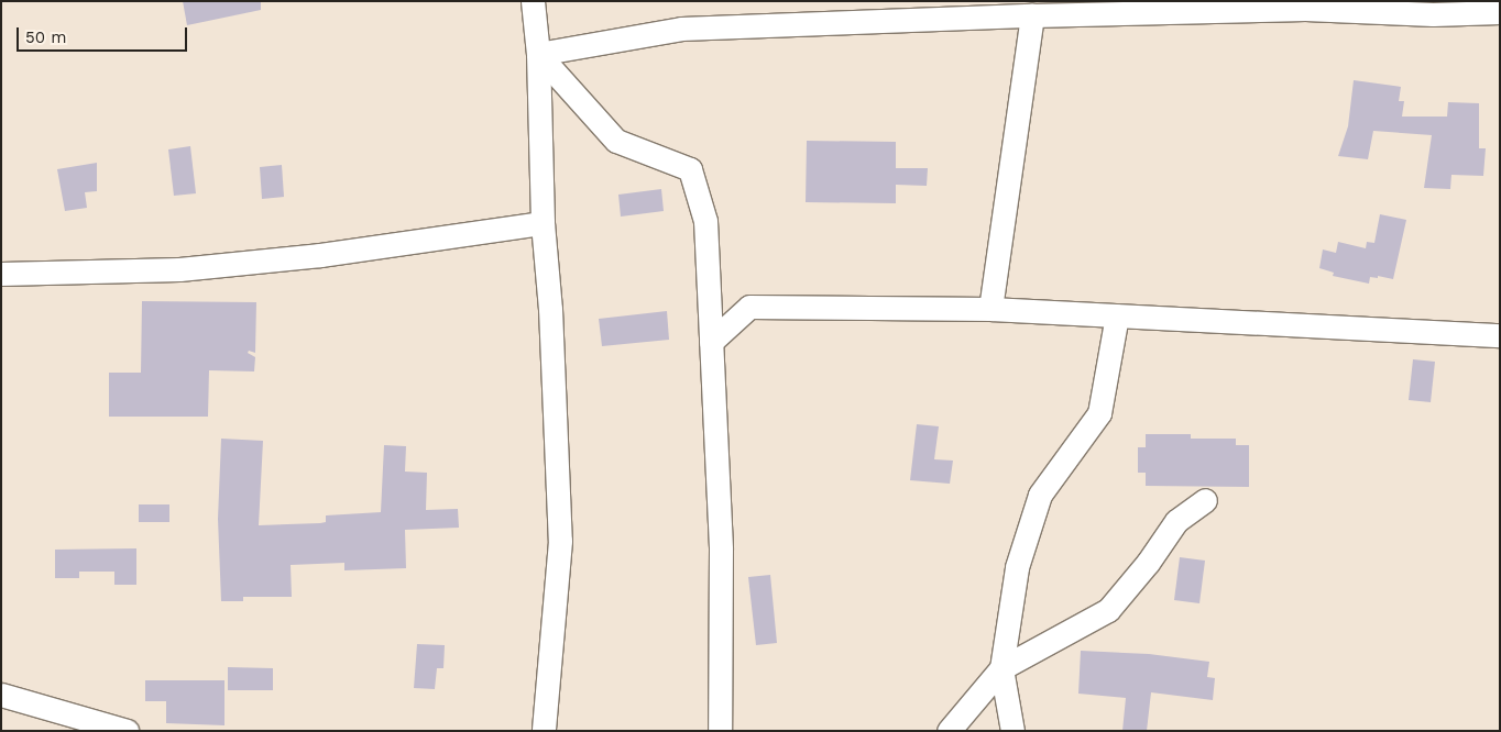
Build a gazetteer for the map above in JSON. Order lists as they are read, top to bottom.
{
  "scale_bar": "50 m"
}
